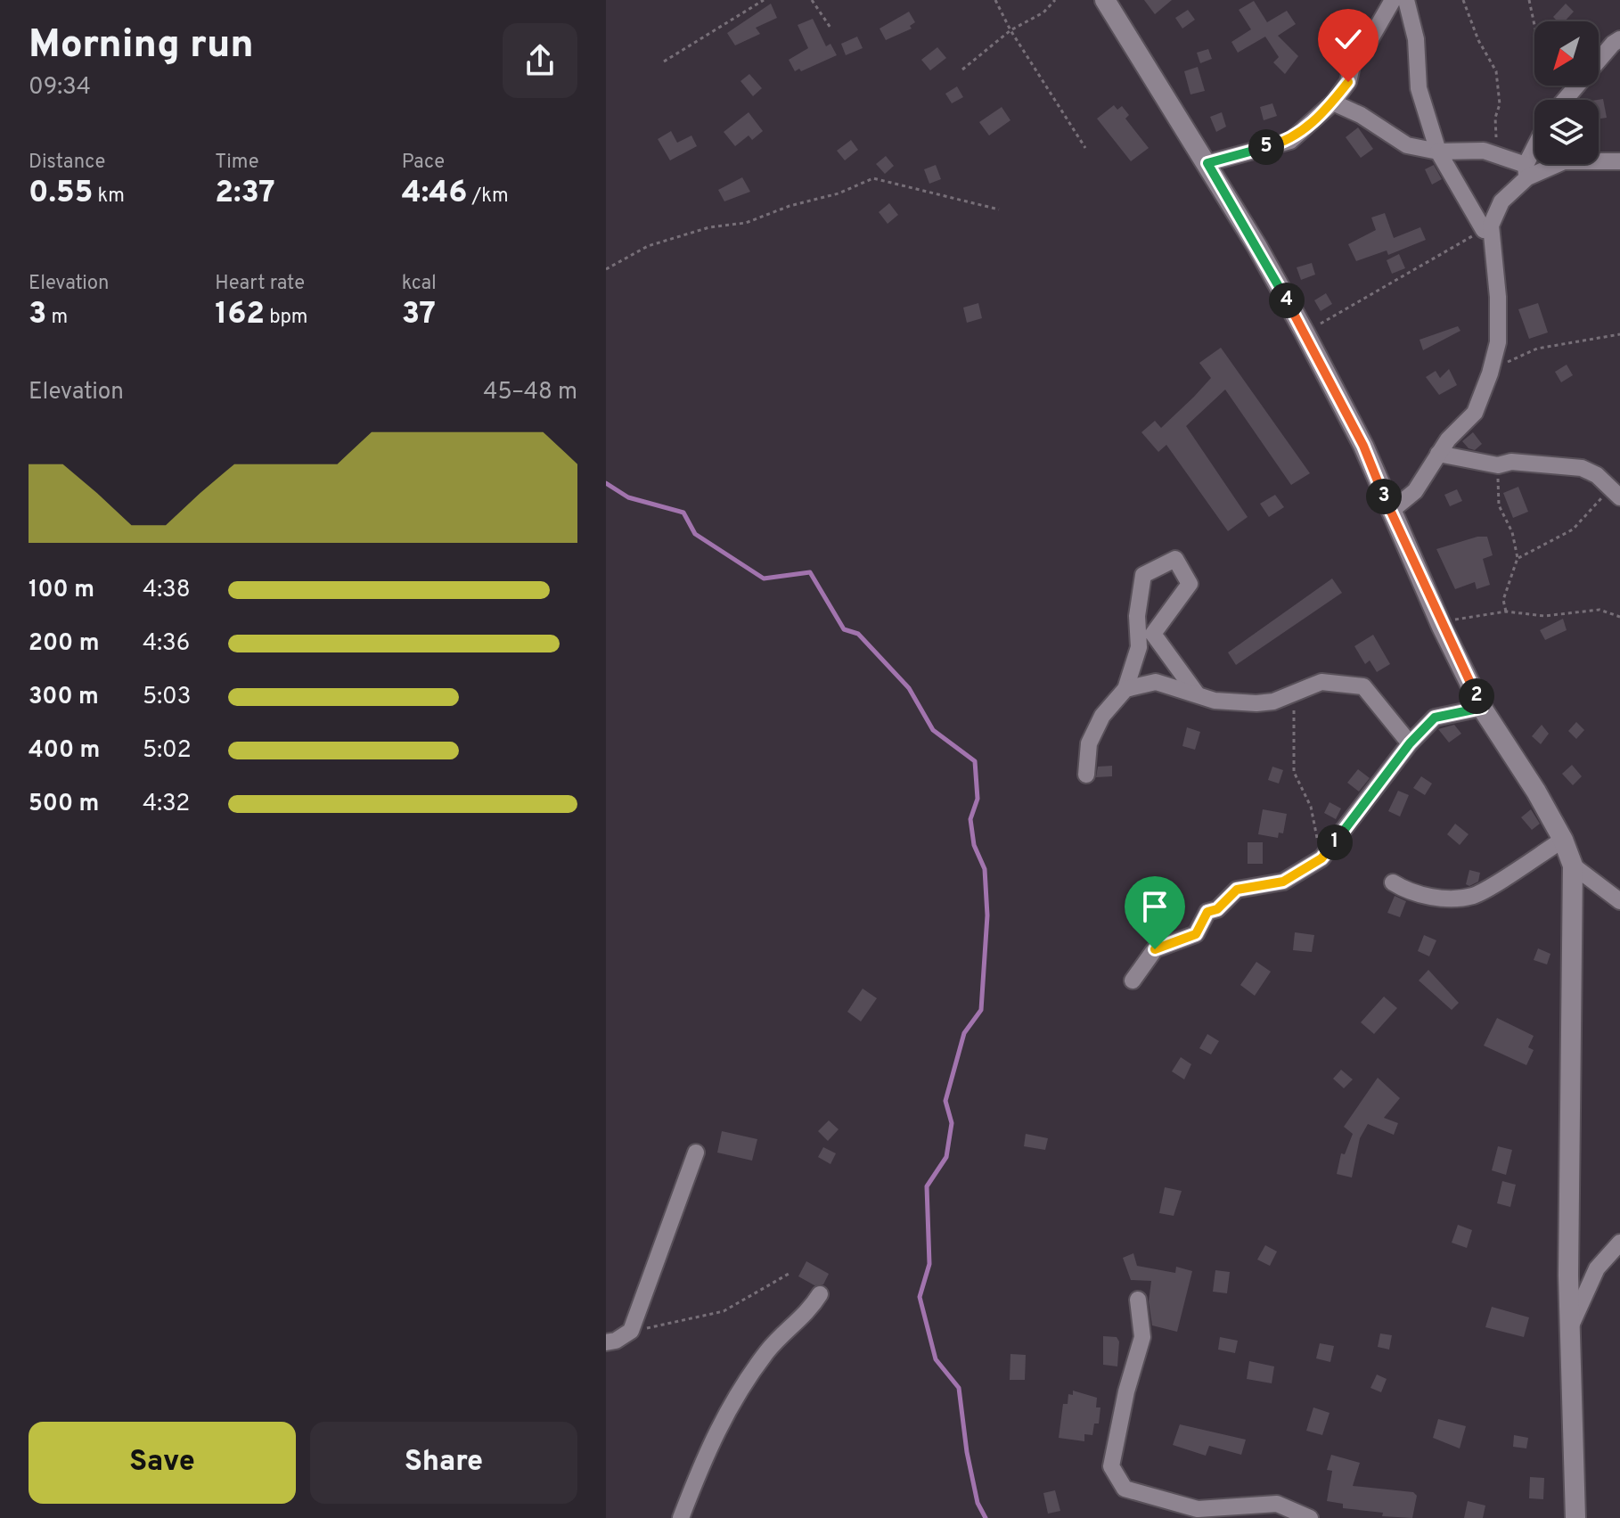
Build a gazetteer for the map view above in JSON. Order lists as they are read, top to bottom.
{
  "north": "bottom left",
  "page": {
    "heading": ["Morning run", "09:34"],
    "stats": [
      ["Distance", "0.55 km"],
      ["Time", "2:37"],
      ["Pace", "4:46 /km"],
      ["Elevation", "3 m"],
      ["Heart rate", "162 bpm"],
      ["kcal", "37"]
    ],
    "pins": [
      "5",
      "4",
      "3",
      "2",
      "1"
    ],
    "chart": ["Elevation", "45–48 m"],
    "list": [
      {
        "name": "100 m",
        "note": "4:38"
      },
      {
        "name": "200 m",
        "note": "4:36"
      },
      {
        "name": "300 m",
        "note": "5:03"
      },
      {
        "name": "400 m",
        "note": "5:02"
      },
      {
        "name": "500 m",
        "note": "4:32"
      }
    ],
    "buttons": ["Save", "Share"]
  }
}
